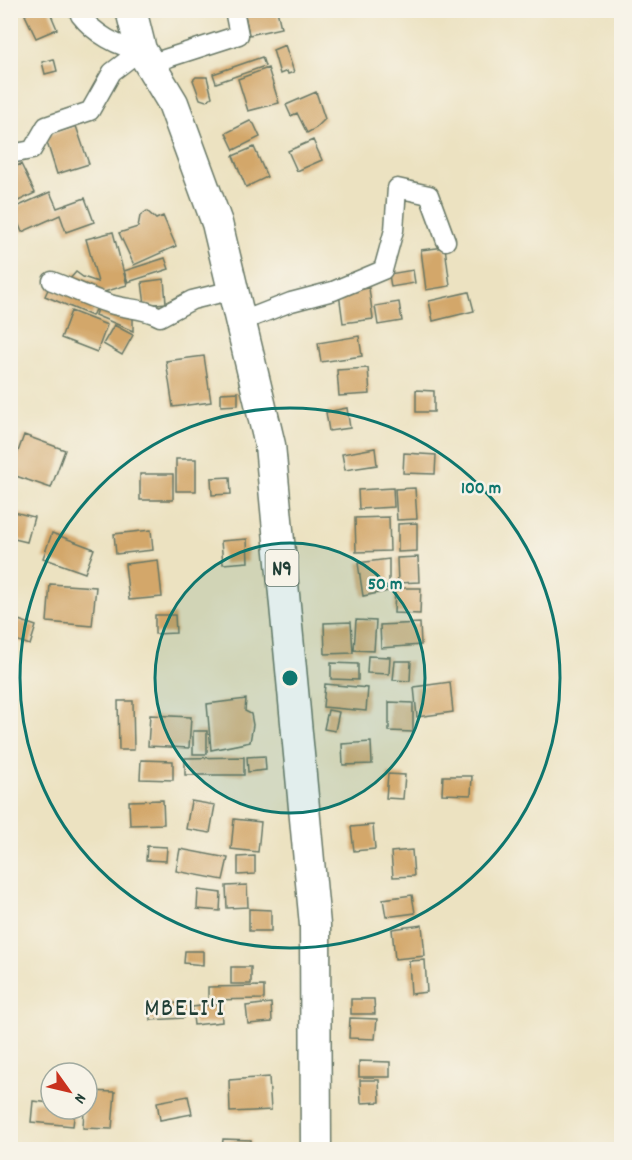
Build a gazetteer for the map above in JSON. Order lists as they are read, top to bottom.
{
  "streets": {
    "highway": ["N9"]
  },
  "districts": ["MBELI'I"],
  "north": "bottom right",
  "rings": ["100 m", "50 m"]
}
